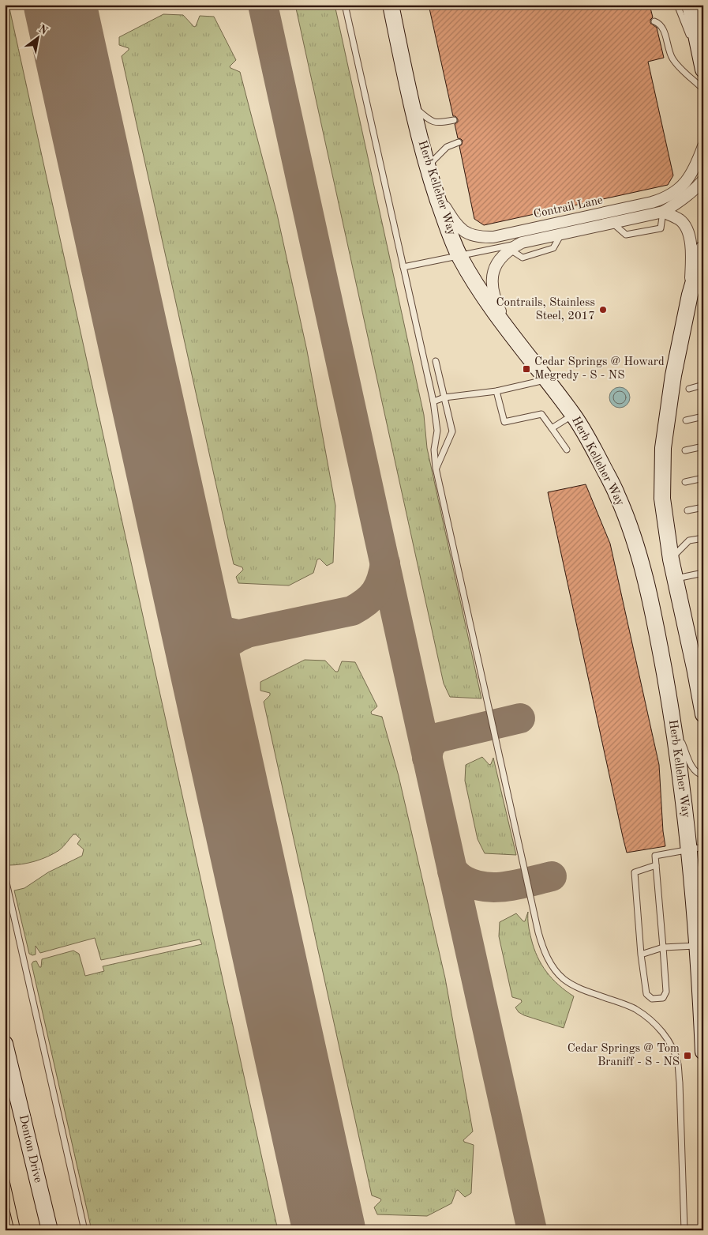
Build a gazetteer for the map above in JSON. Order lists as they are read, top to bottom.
{
  "streets": {
    "main road": ["Herb Kelleher Way", "Denton Drive"],
    "street": ["Contrail Lane"]
  },
  "crossings": [
    ["Herb Kelleher Way", "Contrail Lane"]
  ],
  "places": {
    "other": ["Contrails, Stainless Steel, 2017"],
    "transit": ["Cedar Springs @ Howard Megredy - S - NS", "Cedar Springs @ Tom Braniff - S - NS"]
  },
  "north": "top right"
}
